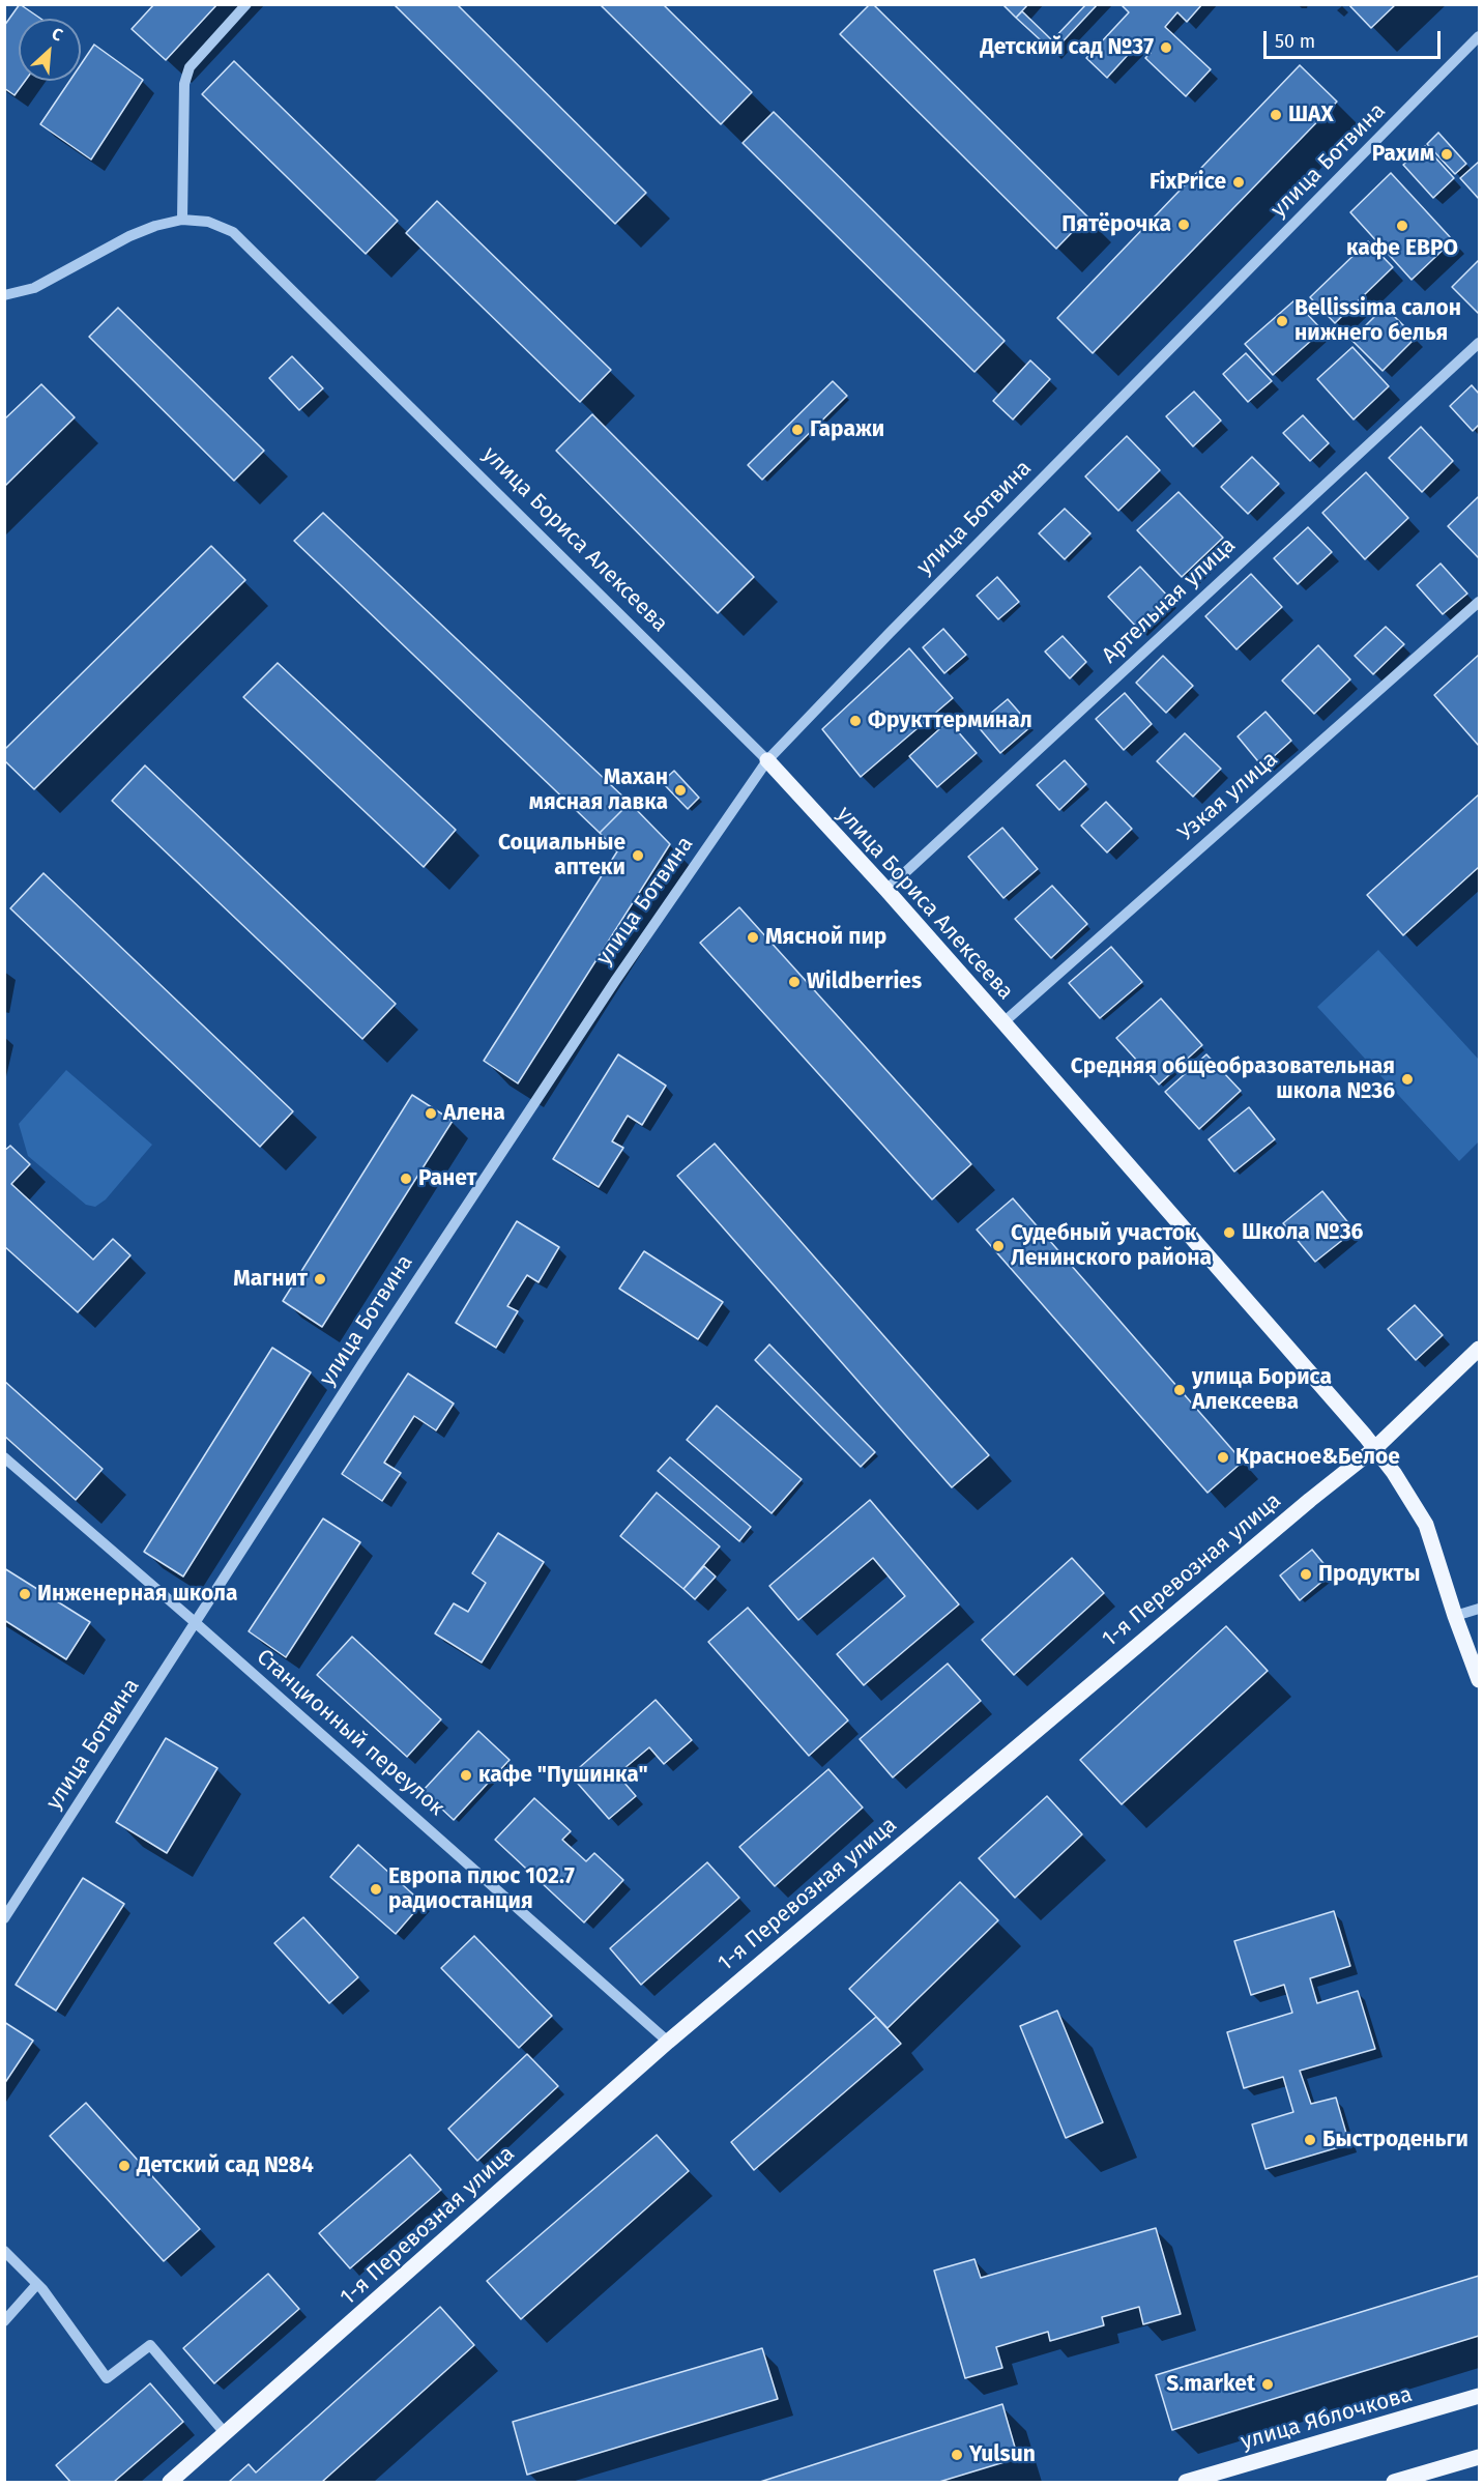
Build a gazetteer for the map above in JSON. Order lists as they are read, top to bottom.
{
  "streets": {
    "main road": ["улица Бориса Алексеева", "1-я Перевозная улица", "улица Яблочкова"],
    "street": [
      "улица Ботвина",
      "Артельная улица",
      "Узкая улица",
      "Станционный переулок"
    ]
  },
  "crossings": [
    ["улица Ботвина", "улица Бориса Алексеева"],
    ["улица Ботвина", "Станционный переулок"],
    ["улица Бориса Алексеева", "Артельная улица"],
    ["улица Бориса Алексеева", "Узкая улица"],
    ["улица Бориса Алексеева", "1-я Перевозная улица"],
    ["1-я Перевозная улица", "Станционный переулок"]
  ],
  "places": [
    "Детский сад №37",
    "ШАХ",
    "Рахим",
    "FixPrice",
    "Пятёрочка",
    "кафе ЕВРО",
    "Bellissima салон нижнего белья",
    "Гаражи",
    "Фрукттерминал",
    "Махан мясная лавка",
    "Социальные аптеки",
    "Мясной пир",
    "Wildberries",
    "Средняя общеобразовательная школа №36",
    "Алена",
    "Ранет",
    "Школа №36",
    "Судебный участок Ленинского района",
    "Магнит",
    "улица Бориса Алексеева",
    "Красное&Белое",
    "Продукты",
    "Инженерная школа",
    "кафе \"Пушинка\"",
    "Европа плюс 102.7 радиостанция",
    "Быстроденьги",
    "Детский сад №84",
    "S.market",
    "Yulsun"
  ],
  "scale_bar": "50 m",
  "north": "top right"
}
